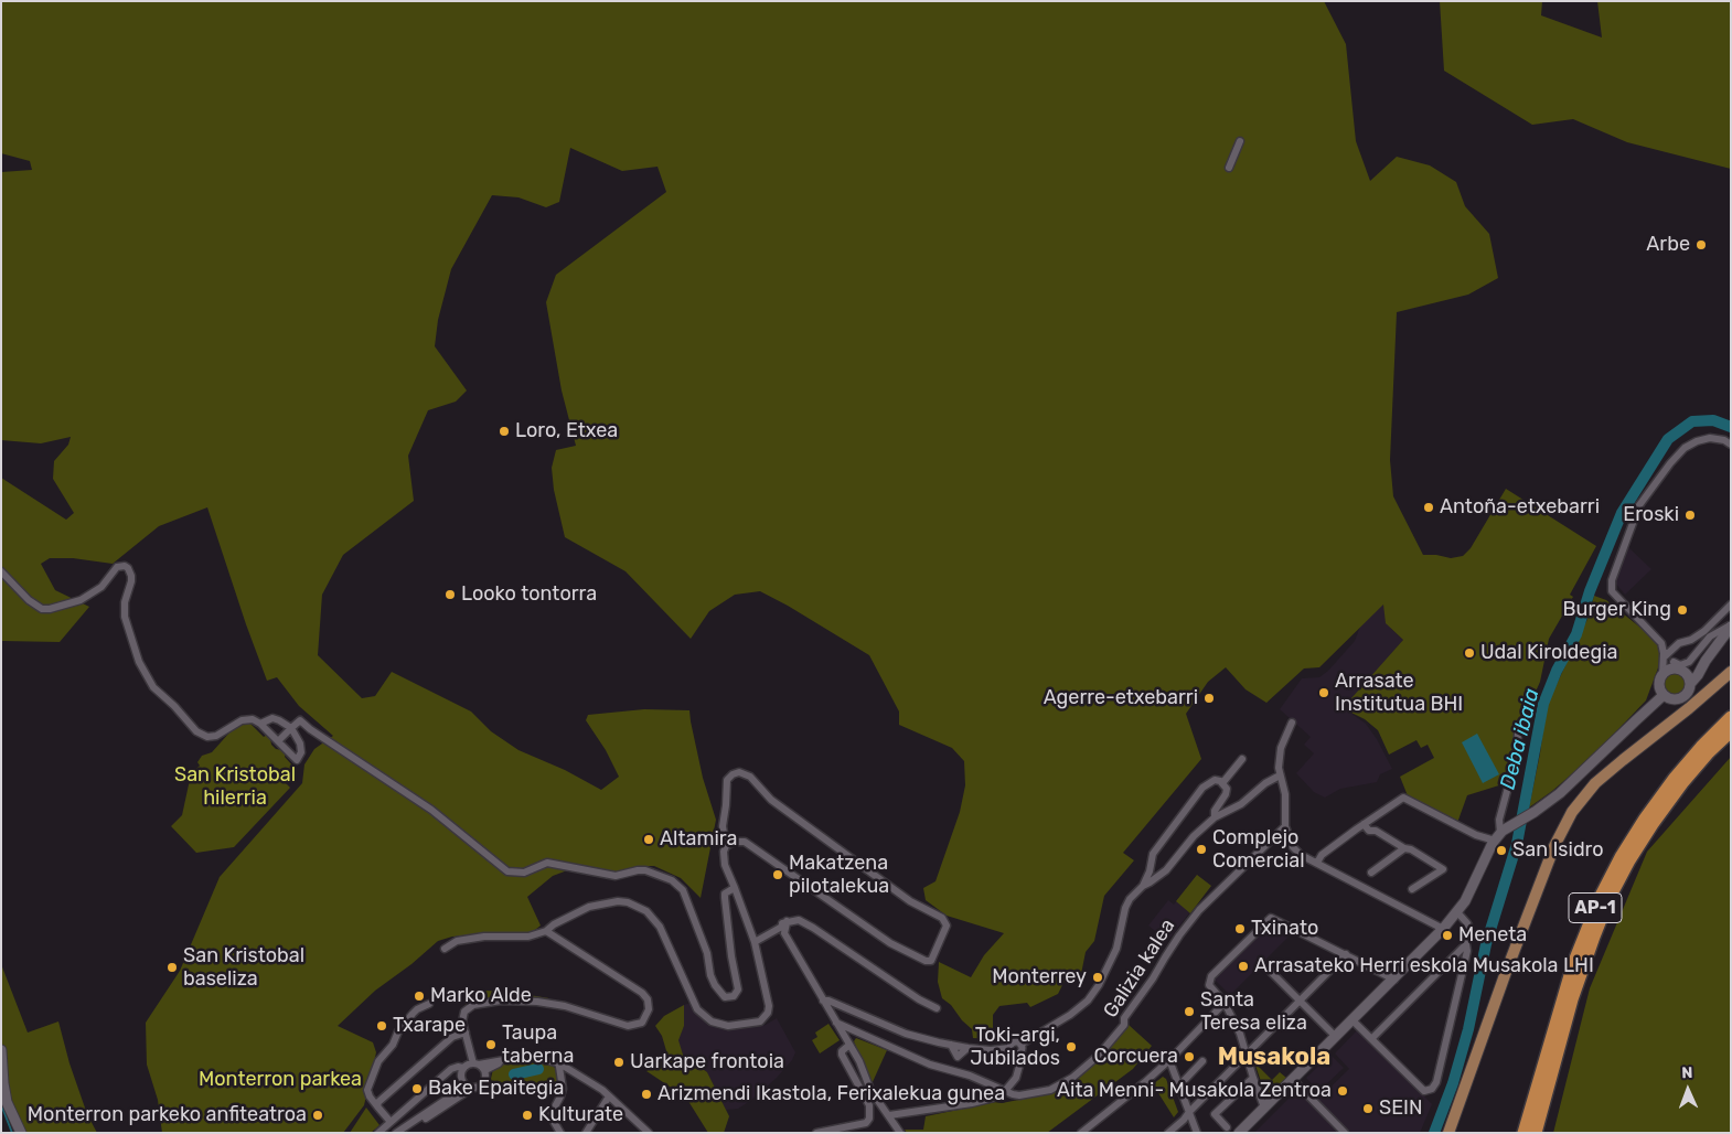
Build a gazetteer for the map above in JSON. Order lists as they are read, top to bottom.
{
  "streets": {
    "highway": ["AP-1"],
    "street": ["Galizia kalea"]
  },
  "districts": ["Musakola"],
  "water": ["Deba ibaia"],
  "parks": ["San Kristobal hilerria", "Monterron parkea"],
  "places": [
    "Arbe",
    "Loro, Etxea",
    "Antoña-etxebarri",
    "Eroski",
    "Looko tontorra",
    "Burger King",
    "Udal Kiroldegia",
    "Arrasate Institutua BHI",
    "Agerre-etxebarri",
    "Altamira",
    "Complejo Comercial",
    "San Isidro",
    "Makatzena pilotalekua",
    "Txinato",
    "Meneta",
    "Arrasateko Herri eskola Musakola LHI",
    "San Kristobal baseliza",
    "Monterrey",
    "Marko Alde",
    "Santa Teresa eliza",
    "Txarape",
    "Taupa taberna",
    "Toki-argi, Jubilados",
    "Corcuera",
    "Uarkape frontoia",
    "Bake Epaitegia",
    "Aita Menni- Musakola Zentroa",
    "Arizmendi Ikastola, Ferixalekua gunea",
    "SEIN",
    "Monterron parkeko anfiteatroa",
    "Kulturate"
  ],
  "north": "top"
}
